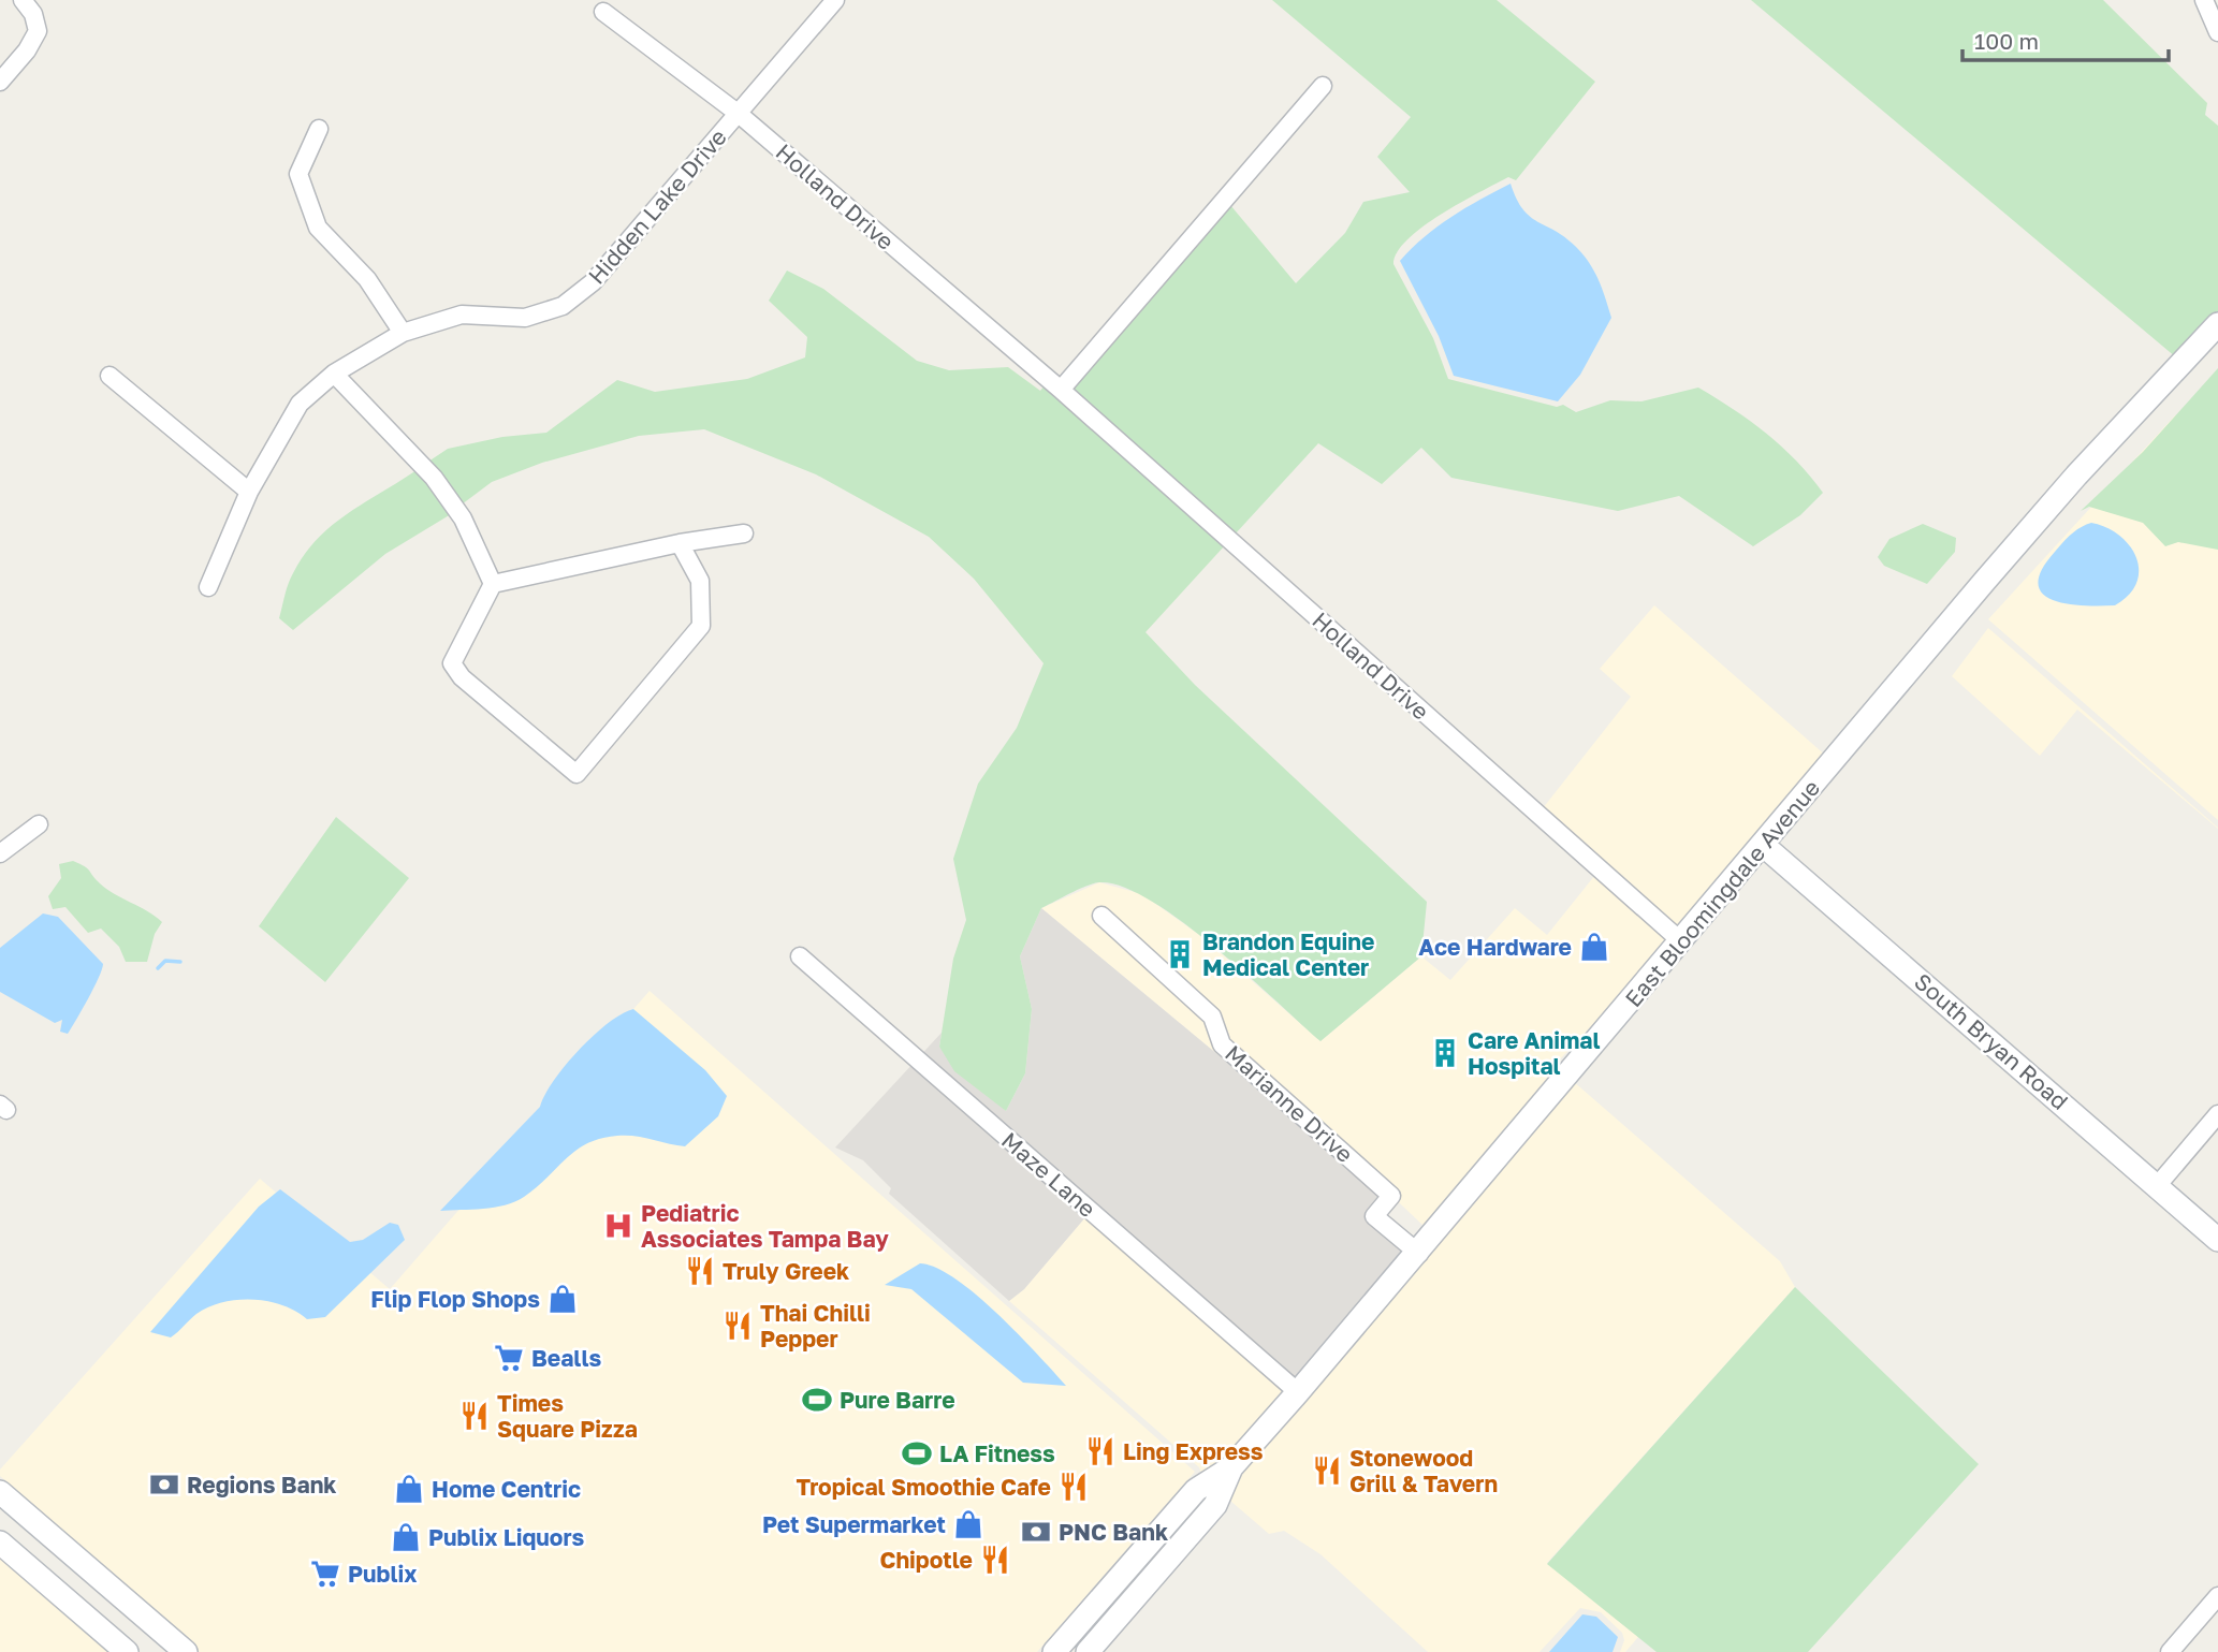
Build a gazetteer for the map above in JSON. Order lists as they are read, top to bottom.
{
  "streets": {
    "main road": ["East Bloomingdale Avenue", "South Bryan Road"],
    "street": [
      "Holland Drive",
      "Hidden Lake Drive",
      "Marianne Drive",
      "Maze Lane"
    ]
  },
  "crossings": [
    ["Holland Drive", "Hidden Lake Drive"],
    ["Holland Drive", "East Bloomingdale Avenue"],
    ["East Bloomingdale Avenue", "South Bryan Road"],
    ["East Bloomingdale Avenue", "Marianne Drive"],
    ["East Bloomingdale Avenue", "Maze Lane"]
  ],
  "places": {
    "shop": [
      "Ace Hardware",
      "Flip Flop Shops",
      "Home Centric",
      "Pet Supermarket",
      "Publix Liquors"
    ],
    "building": ["Brandon Equine Medical Center", "Care Animal Hospital"],
    "hospital": ["Pediatric Associates Tampa Bay"],
    "restaurant": [
      "Truly Greek",
      "Thai Chilli Pepper",
      "Times Square Pizza",
      "Ling Express",
      "Stonewood Grill & Tavern",
      "Tropical Smoothie Cafe",
      "Chipotle"
    ],
    "supermarket": ["Bealls", "Publix"],
    "sports": ["Pure Barre", "LA Fitness"],
    "bank": ["Regions Bank", "PNC Bank"]
  },
  "scale_bar": "100 m"
}
